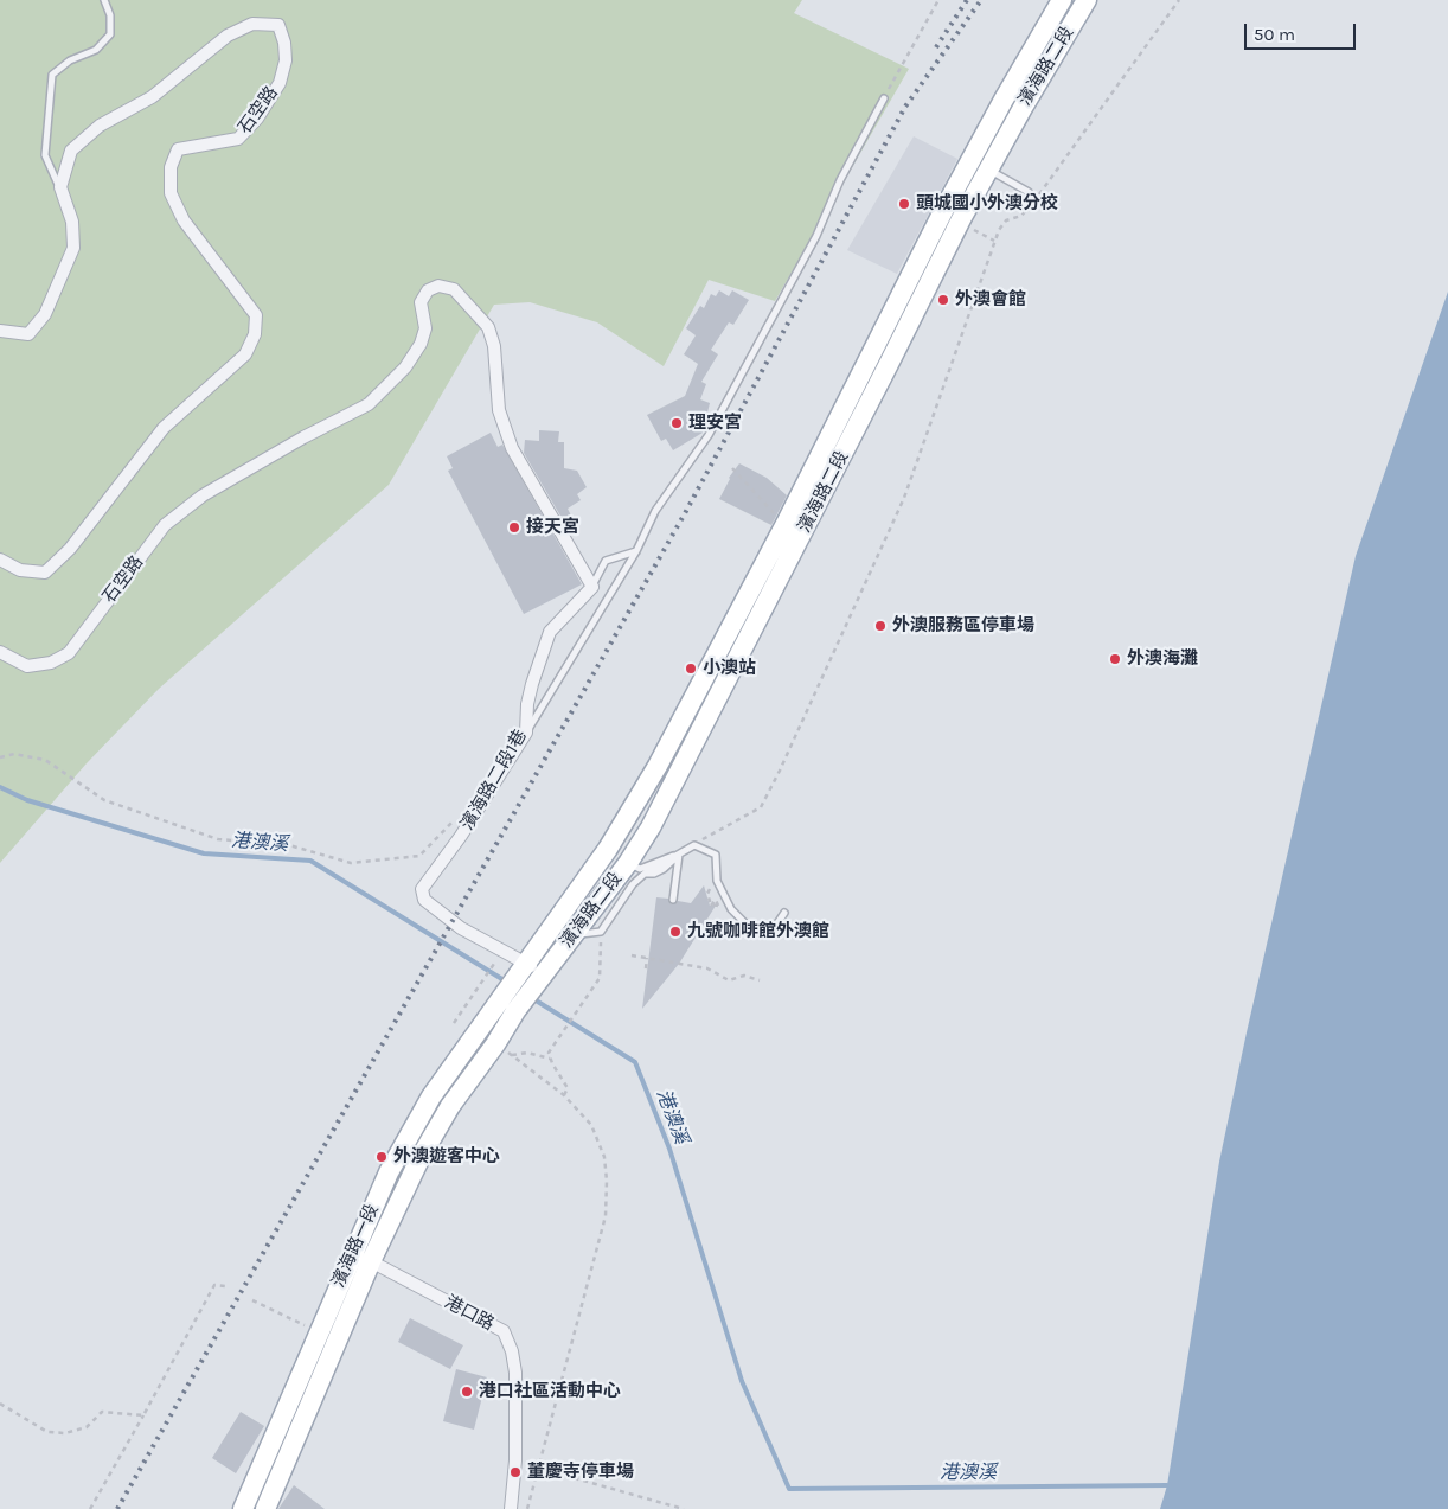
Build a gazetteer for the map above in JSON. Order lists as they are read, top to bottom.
{
  "streets": {
    "main road": ["濱海路二段", "濱海路一段"],
    "street": ["石空路", "濱海路二段1巷", "港口路"]
  },
  "crossings": [
    ["濱海路二段", "濱海路二段1巷"],
    ["濱海路二段", "濱海路一段"],
    ["石空路", "濱海路二段1巷"],
    ["濱海路一段", "港口路"]
  ],
  "water": ["港澳溪"],
  "places": [
    "頭城國小外澳分校",
    "外澳會館",
    "理安宮",
    "接天宮",
    "外澳服務區停車場",
    "外澳海灘",
    "小澳站",
    "九號咖啡館外澳館",
    "外澳遊客中心",
    "港口社區活動中心",
    "董慶寺停車場"
  ],
  "scale_bar": "50 m"
}
